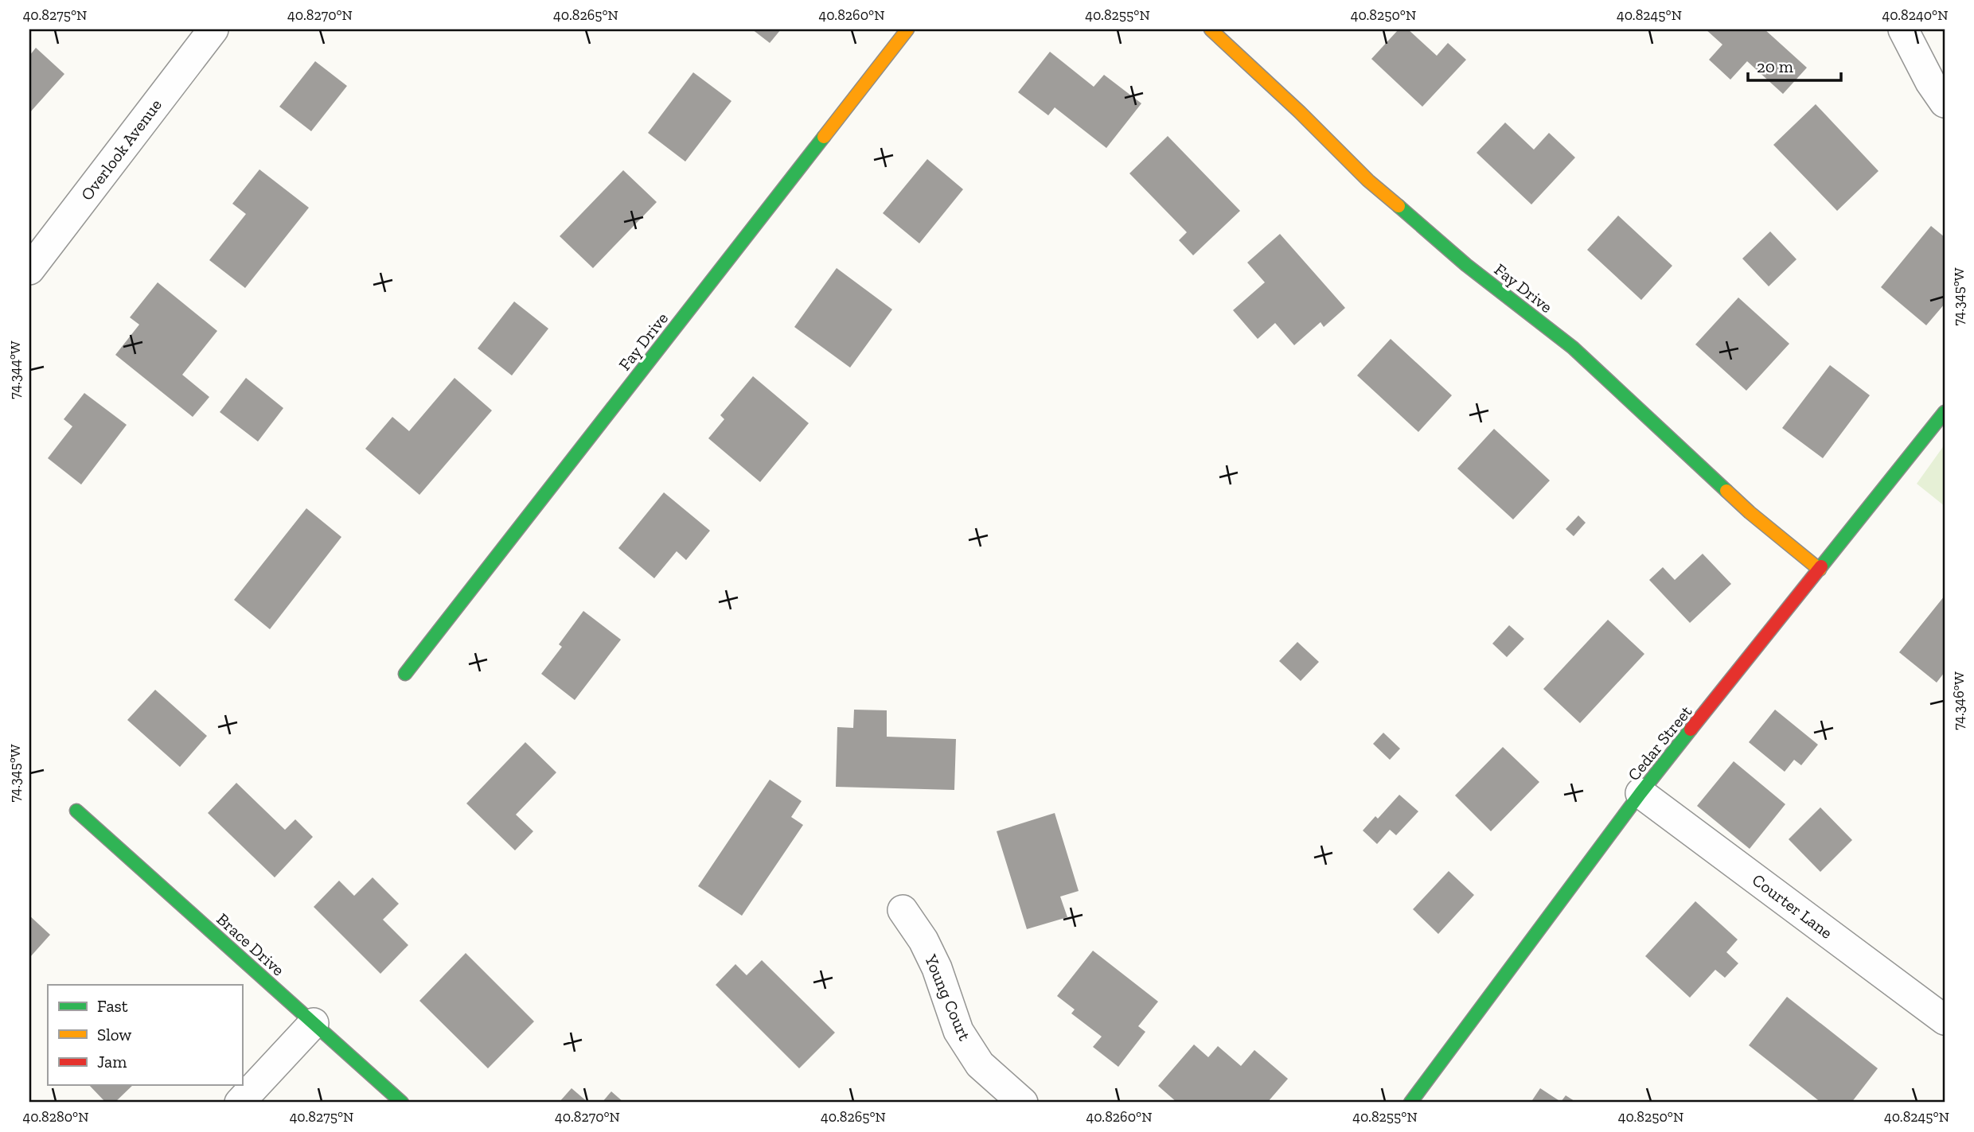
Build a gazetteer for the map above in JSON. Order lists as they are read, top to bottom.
{
  "streets": {
    "street": [
      "Overlook Avenue",
      "Fay Drive",
      "Cedar Street",
      "Courter Lane",
      "Brace Drive",
      "Young Court"
    ]
  },
  "crossings": [
    ["Fay Drive", "Cedar Street"],
    ["Cedar Street", "Courter Lane"]
  ],
  "legend": ["Fast", "Slow", "Jam"],
  "scale_bar": "20 m",
  "coordinates": [
    "40.8275°N",
    "40.8270°N",
    "40.8265°N",
    "40.8260°N",
    "40.8255°N",
    "40.8250°N",
    "40.8245°N",
    "40.8240°N",
    "74.345°W",
    "74.344°W",
    "74.346°W",
    "40.8280°N"
  ]
}
